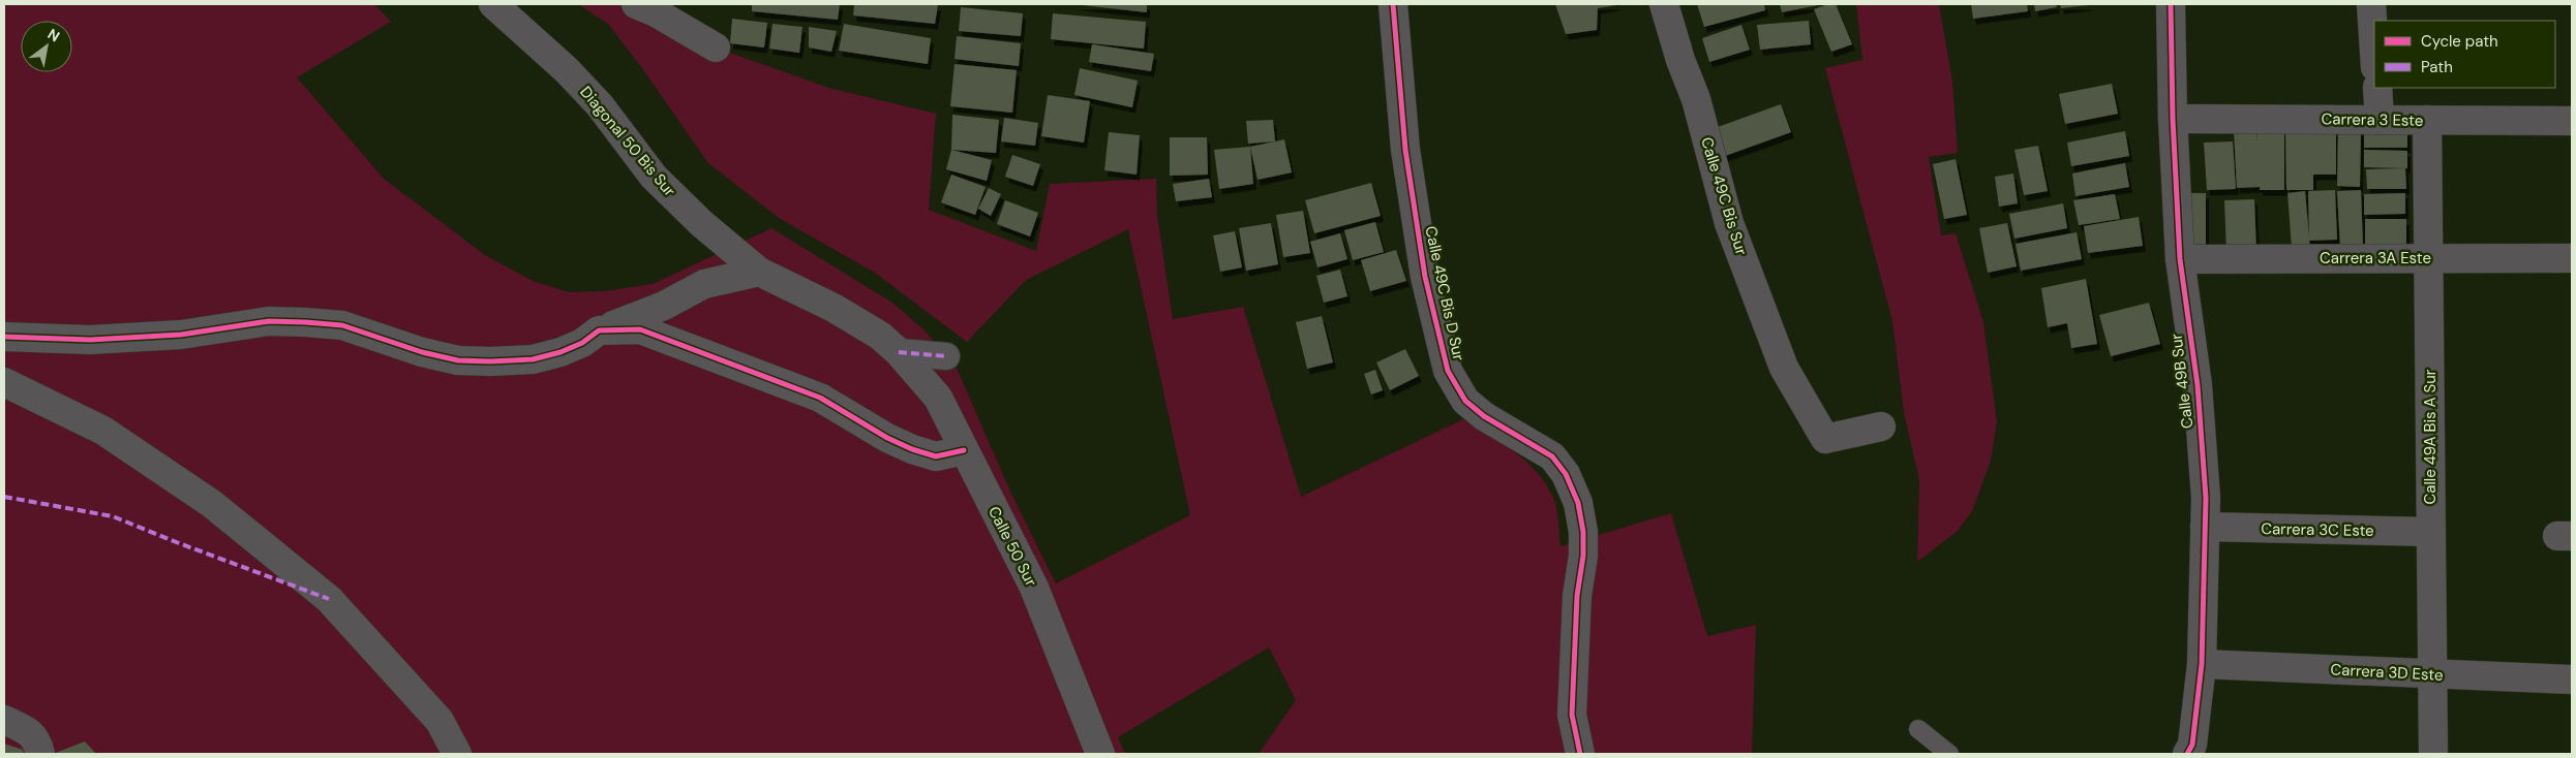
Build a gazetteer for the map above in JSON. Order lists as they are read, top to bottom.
{
  "streets": {
    "street": [
      "Carrera 3 Este",
      "Diagonal 50 Bis Sur",
      "Calle 49C Bis Sur",
      "Carrera 3A Este",
      "Calle 49C Bis D Sur",
      "Calle 49B Sur",
      "Calle 49A Bis A Sur",
      "Carrera 3C Este",
      "Calle 50 Sur",
      "Carrera 3D Este"
    ]
  },
  "crossings": [
    ["Carrera 3 Este", "Calle 49B Sur"],
    ["Carrera 3 Este", "Calle 49A Bis A Sur"],
    ["Diagonal 50 Bis Sur", "Calle 50 Sur"],
    ["Carrera 3A Este", "Calle 49B Sur"],
    ["Carrera 3A Este", "Calle 49A Bis A Sur"],
    ["Calle 49B Sur", "Carrera 3C Este"],
    ["Calle 49B Sur", "Carrera 3D Este"],
    ["Calle 49A Bis A Sur", "Carrera 3C Este"],
    ["Calle 49A Bis A Sur", "Carrera 3D Este"]
  ],
  "legend": ["Cycle path", "Path"],
  "north": "top right"
}
